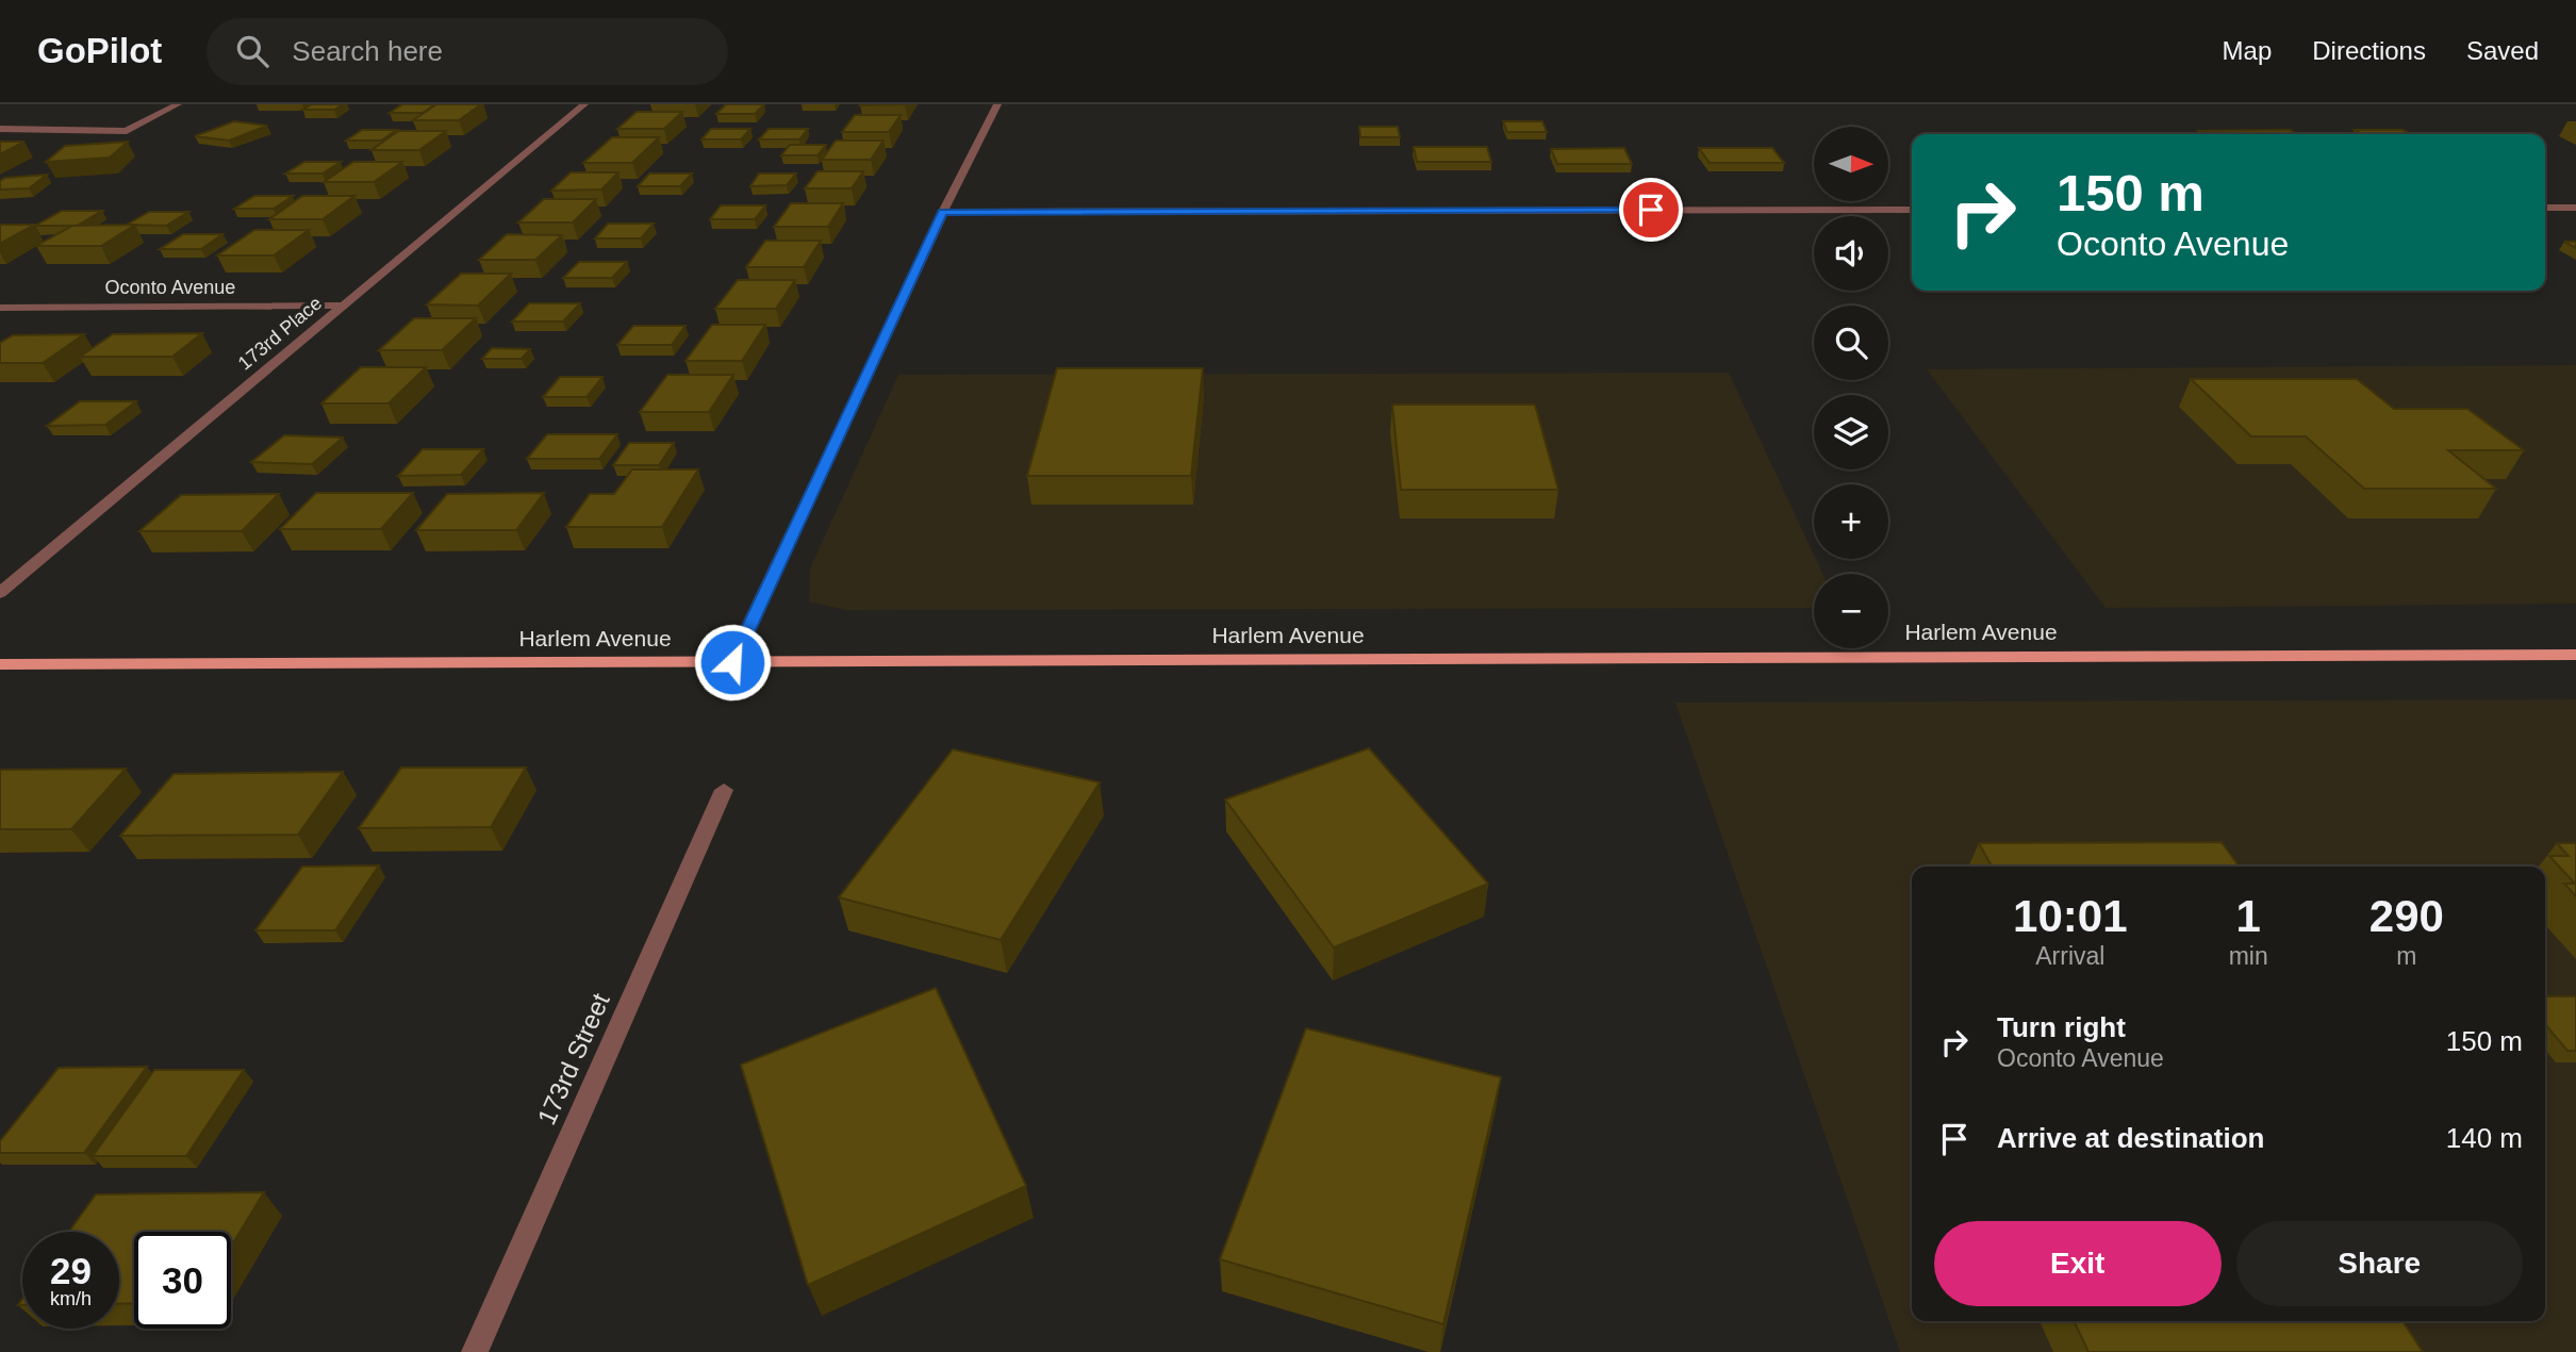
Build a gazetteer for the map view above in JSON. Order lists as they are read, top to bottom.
{
  "streets": {
    "main road": ["Harlem Avenue"],
    "street": ["Oconto Avenue", "173rd Place", "173rd Street"]
  },
  "crossings": [
    ["Oconto Avenue", "173rd Place"]
  ],
  "north": "right",
  "page": {
    "header": "GoPilot",
    "search": "Search here",
    "nav": ["Map", "Directions", "Saved"],
    "map_buttons": ["+", "−"],
    "turn": ["150 m", "Oconto Avenue"],
    "eta": [
      "10:01",
      "Arrival",
      "1",
      "min",
      "290",
      "m"
    ],
    "list": [
      {
        "name": "Turn right",
        "note": "Oconto Avenue",
        "value": "150 m"
      },
      {
        "name": "Arrive at destination",
        "value": "140 m"
      }
    ],
    "buttons": ["Exit", "Share"],
    "speed": "29 km/h",
    "limit": "30"
  }
}
